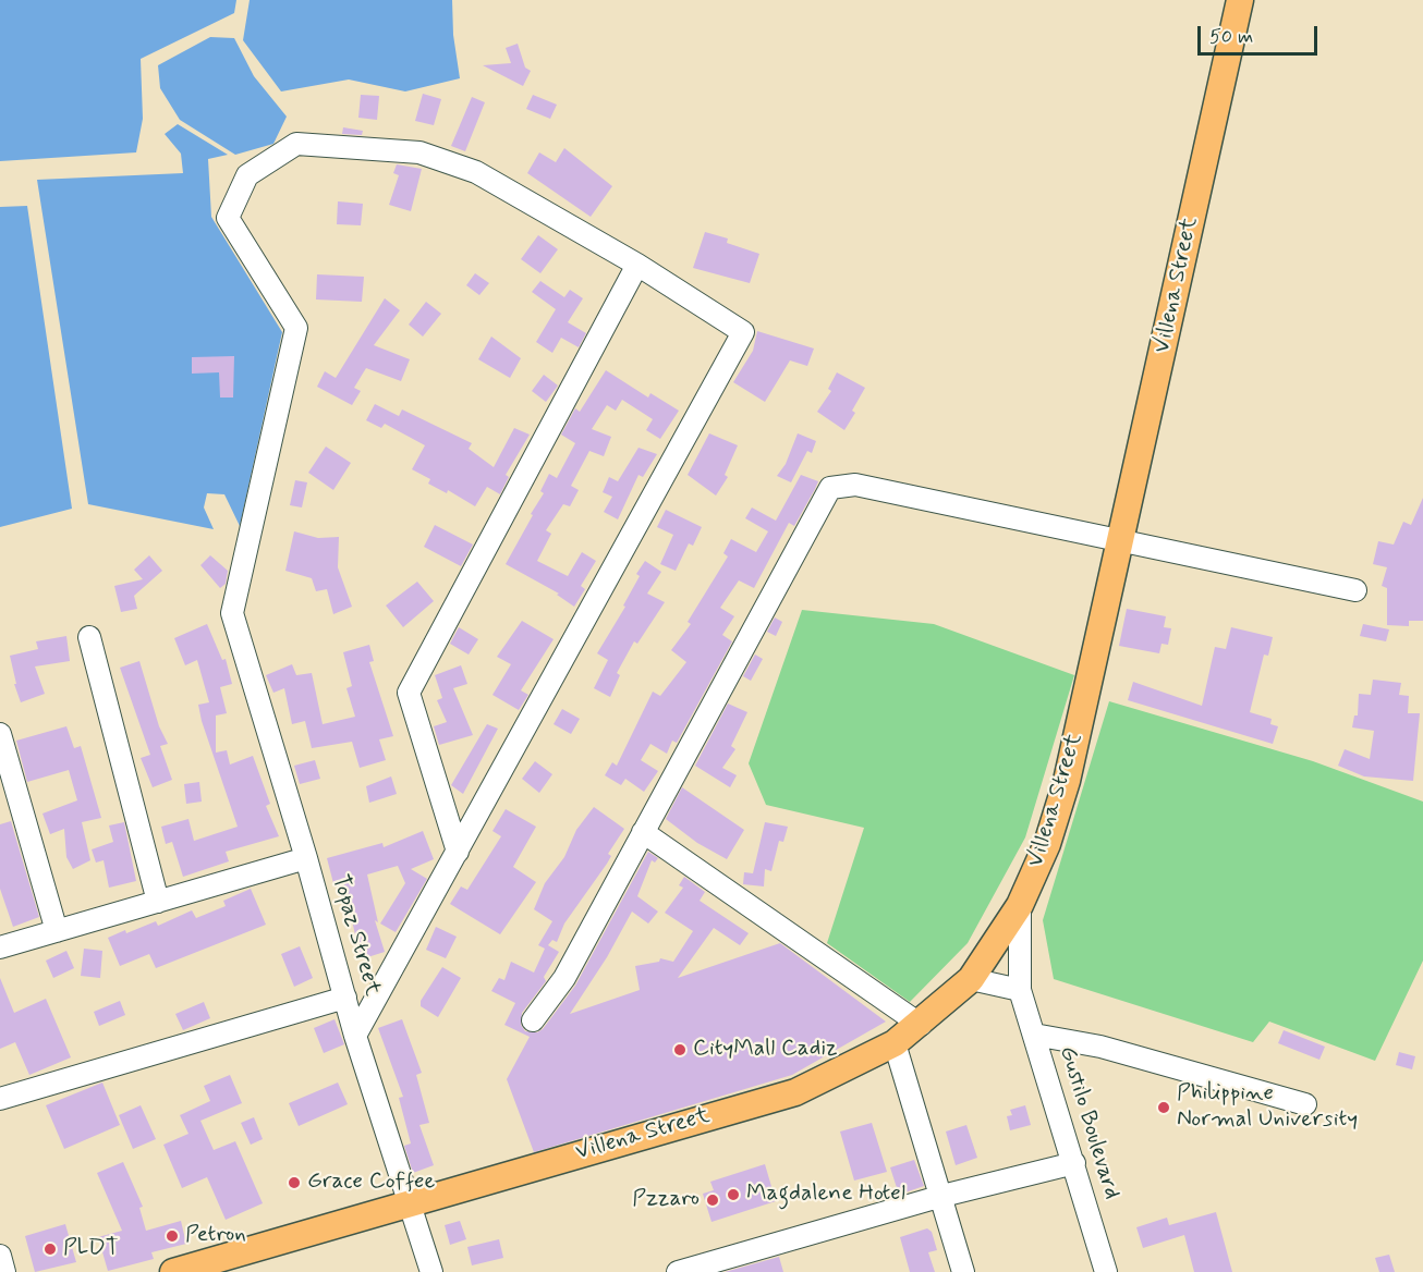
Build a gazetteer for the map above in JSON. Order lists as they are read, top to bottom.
{
  "streets": {
    "main road": ["Villena Street"],
    "street": ["Topaz Street", "Gustilo Boulevard"]
  },
  "crossings": [
    ["Villena Street", "Topaz Street"],
    ["Villena Street", "Gustilo Boulevard"]
  ],
  "places": [
    "CityMall Cadiz",
    "Philippine Normal University",
    "Grace Coffee",
    "Magdalene Hotel",
    "Pzzaro",
    "Petron",
    "PLDT"
  ],
  "scale_bar": "50 m"
}
